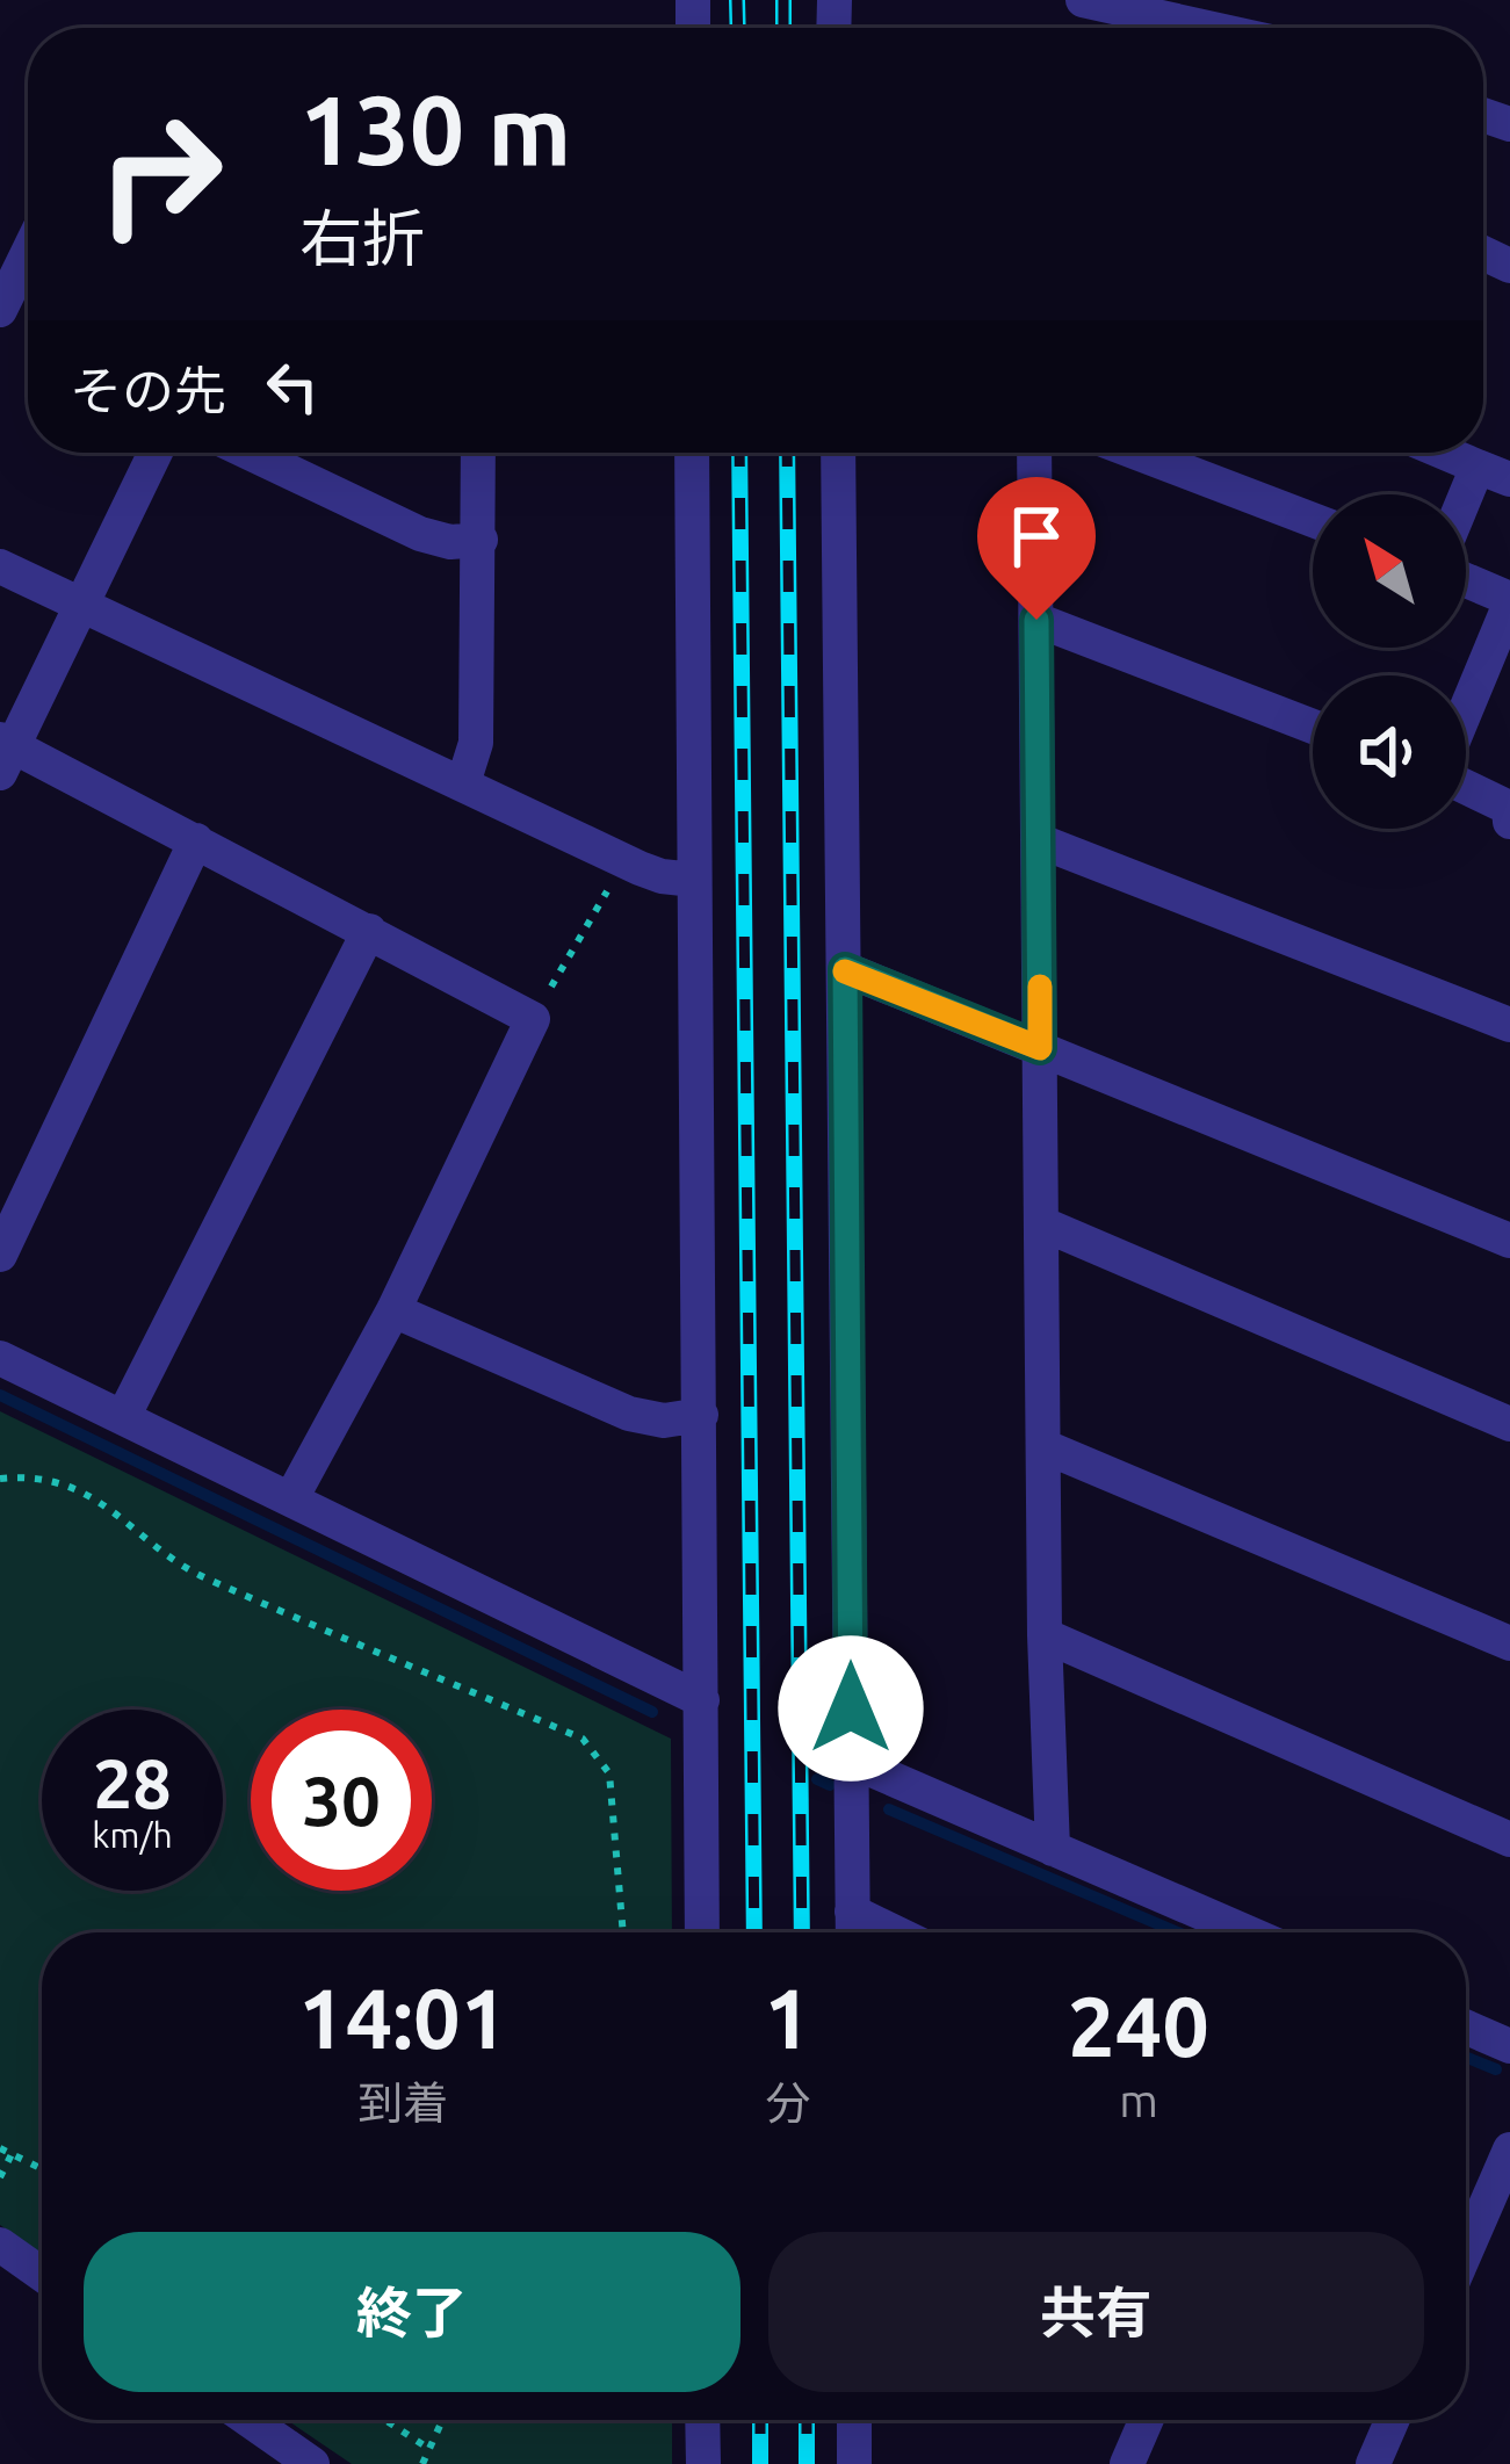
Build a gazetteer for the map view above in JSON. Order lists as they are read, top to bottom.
{
  "north": "top left",
  "page": {
    "turn": ["130 m", "右折"],
    "then": "その先",
    "speed": "28 km/h",
    "limit": "30",
    "eta": [
      "14:01",
      "到着",
      "1",
      "分",
      "240",
      "m"
    ],
    "buttons": ["終了", "共有"]
  }
}
